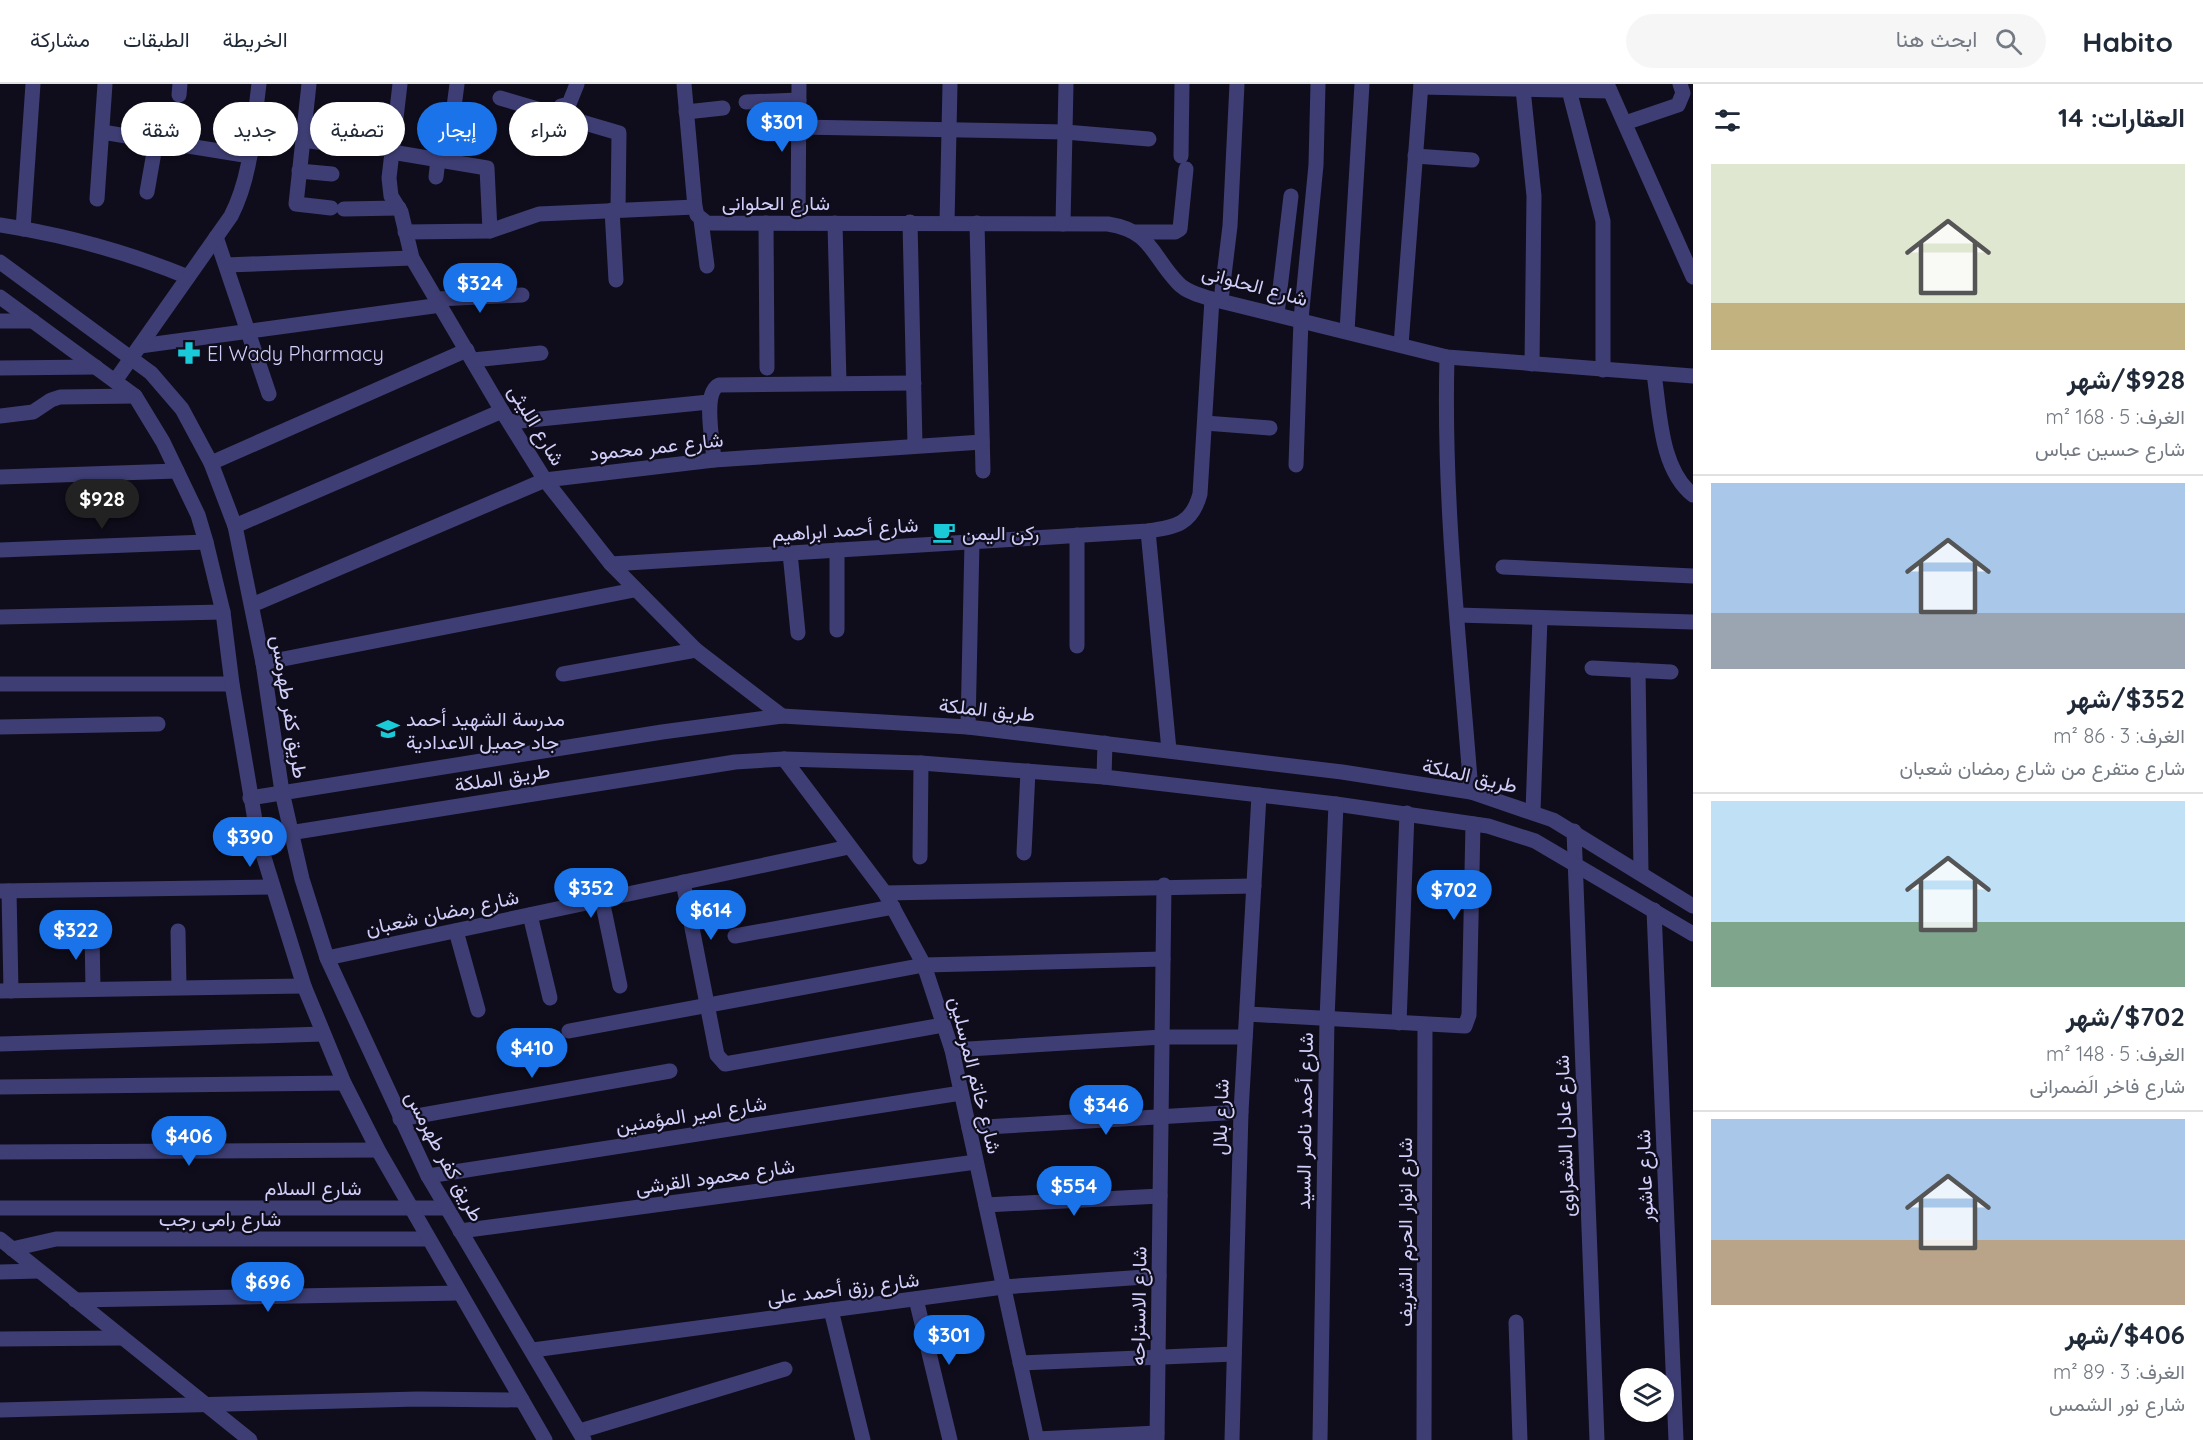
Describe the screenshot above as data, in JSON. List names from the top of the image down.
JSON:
{
  "streets": {
    "street": [
      "شارع الحلوانى",
      "شارع الليثى",
      "شارع عمر محمود",
      "شارع أحمد ابراهيم",
      "طريق كفر طهرمس",
      "طريق الملكة",
      "شارع رمضان شعبان",
      "شارع خاتم المرسلين",
      "شارع امير المؤمنين",
      "شارع بلال",
      "شارع أحمد ناصر السيد",
      "شارع عادل الشعراوى",
      "شارع محمود القرشى",
      "شارع عاشور",
      "شارع السلام",
      "شارع رامى رجب",
      "شارع انوار الحرم الشريف",
      "شارع رزق أحمد على",
      "شارع الاستراحه"
    ]
  },
  "crossings": [
    ["شارع الحلوانى", "شارع الليثى"],
    ["شارع الليثى", "شارع عمر محمود"],
    ["شارع الليثى", "شارع أحمد ابراهيم"],
    ["شارع الليثى", "طريق الملكة"],
    ["شارع عمر محمود", "طريق كفر طهرمس"],
    ["طريق كفر طهرمس", "طريق الملكة"],
    ["طريق كفر طهرمس", "شارع رمضان شعبان"],
    ["طريق كفر طهرمس", "شارع امير المؤمنين"],
    ["طريق كفر طهرمس", "شارع محمود القرشى"],
    ["طريق كفر طهرمس", "شارع السلام"],
    ["طريق كفر طهرمس", "شارع رزق أحمد على"],
    ["طريق الملكة", "شارع خاتم المرسلين"],
    ["طريق الملكة", "شارع بلال"],
    ["طريق الملكة", "شارع أحمد ناصر السيد"],
    ["طريق الملكة", "شارع عادل الشعراوى"],
    ["طريق الملكة", "شارع عاشور"],
    ["شارع رمضان شعبان", "شارع خاتم المرسلين"],
    ["شارع خاتم المرسلين", "شارع امير المؤمنين"],
    ["شارع خاتم المرسلين", "شارع محمود القرشى"],
    ["شارع خاتم المرسلين", "شارع رزق أحمد على"],
    ["شارع رزق أحمد على", "شارع الاستراحه"]
  ],
  "places": {
    "pharmacy": ["El Wady Pharmacy"],
    "cafe": ["ركن اليمن"],
    "school or university": ["مدرسة الشهيد أحمد جاد جميل الاعدادية"]
  },
  "page": {
    "header": "Habito",
    "search": "ابحث هنا",
    "nav": ["الخريطة", "الطبقات", "مشاركة"],
    "heading": "العقارات: 14",
    "price": [
      "$301",
      "$324",
      "$928",
      "$390",
      "$352",
      "$702",
      "$614",
      "$322",
      "$410",
      "$346",
      "$406",
      "$554",
      "$696",
      "$301"
    ],
    "chip": [
      "شراء",
      "إيجار",
      "تصفية",
      "جديد",
      "شقة"
    ],
    "list": [
      {
        "name": "$928/شهر",
        "note": "الغرف: 5 · 168 m² · شارع حسين عباس"
      },
      {
        "name": "$352/شهر",
        "note": "الغرف: 3 · 86 m² · شارع متفرع من شارع رمضان شعبان"
      },
      {
        "name": "$702/شهر",
        "note": "الغرف: 5 · 148 m² · شارع فاخر الَضمرانى"
      },
      {
        "name": "$406/شهر",
        "note": "الغرف: 3 · 89 m² · شارع نور الشمس"
      }
    ]
  }
}
